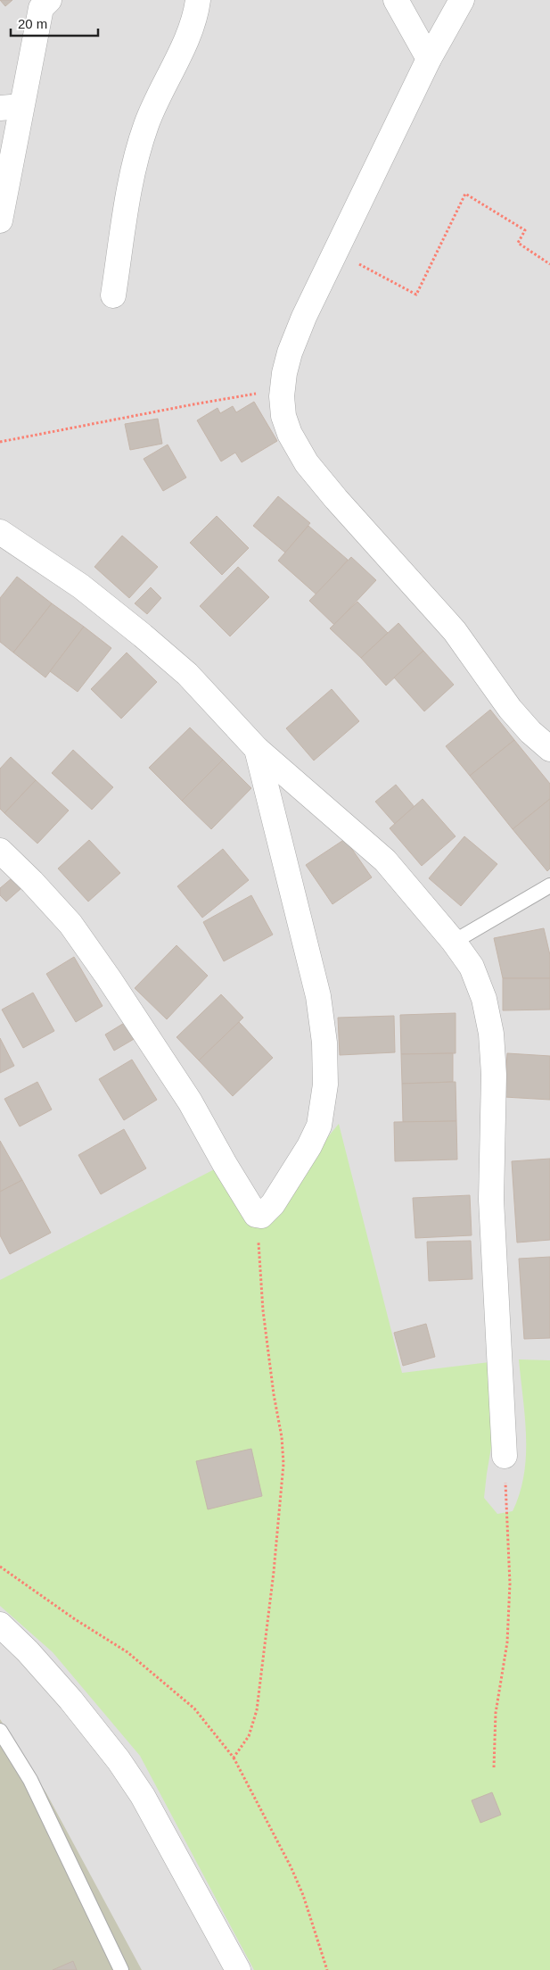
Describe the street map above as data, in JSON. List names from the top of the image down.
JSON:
{
  "scale_bar": "20 m"
}
